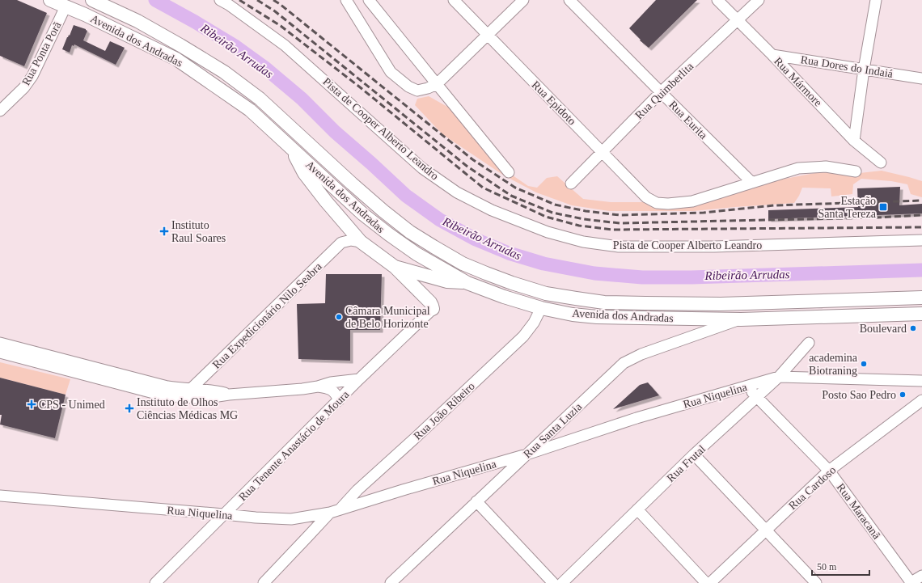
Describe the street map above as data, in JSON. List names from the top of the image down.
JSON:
{
  "streets": {
    "main road": ["Avenida dos Andradas"],
    "street": [
      "Rua Ponta Porã",
      "Rua Dores do Indaiá",
      "Rua Mármore",
      "Rua Quimberlita",
      "Rua Epidoto",
      "Rua Eurita",
      "Pista de Cooper Alberto Leandro",
      "Rua Expedicionário Nilo Seabra",
      "Rua Niquelina",
      "Rua João Ribeiro",
      "Rua Santa Luzia",
      "Rua Tenente Anastácio de Moura",
      "Rua Frutal",
      "Rua Cardoso",
      "Rua Maracanã"
    ]
  },
  "crossings": [
    ["Avenida dos Andradas", "Rua Ponta Porã"],
    ["Avenida dos Andradas", "Rua João Ribeiro"],
    ["Avenida dos Andradas", "Rua Santa Luzia"],
    ["Rua Dores do Indaiá", "Rua Mármore"],
    ["Rua Mármore", "Rua Quimberlita"],
    ["Rua Quimberlita", "Rua Epidoto"],
    ["Rua Quimberlita", "Rua Eurita"],
    ["Rua Epidoto", "Rua Eurita"],
    ["Rua Niquelina", "Rua João Ribeiro"],
    ["Rua Niquelina", "Rua Santa Luzia"],
    ["Rua Niquelina", "Rua Tenente Anastácio de Moura"],
    ["Rua Niquelina", "Rua Frutal"],
    ["Rua Niquelina", "Rua Maracanã"],
    ["Rua Frutal", "Rua Maracanã"],
    ["Rua Cardoso", "Rua Maracanã"]
  ],
  "water": ["Ribeirão Arrudas"],
  "places": {
    "transit": ["Estação Santa Tereza"],
    "health": ["Instituto Raul Soares", "CPS - Unimed", "Instituto de Olhos Ciências Médicas MG"],
    "other": [
      "Câmara Municipal de Belo Horizonte",
      "Boulevard",
      "academina Biotraning",
      "Posto Sao Pedro"
    ]
  },
  "scale_bar": "50 m"
}
